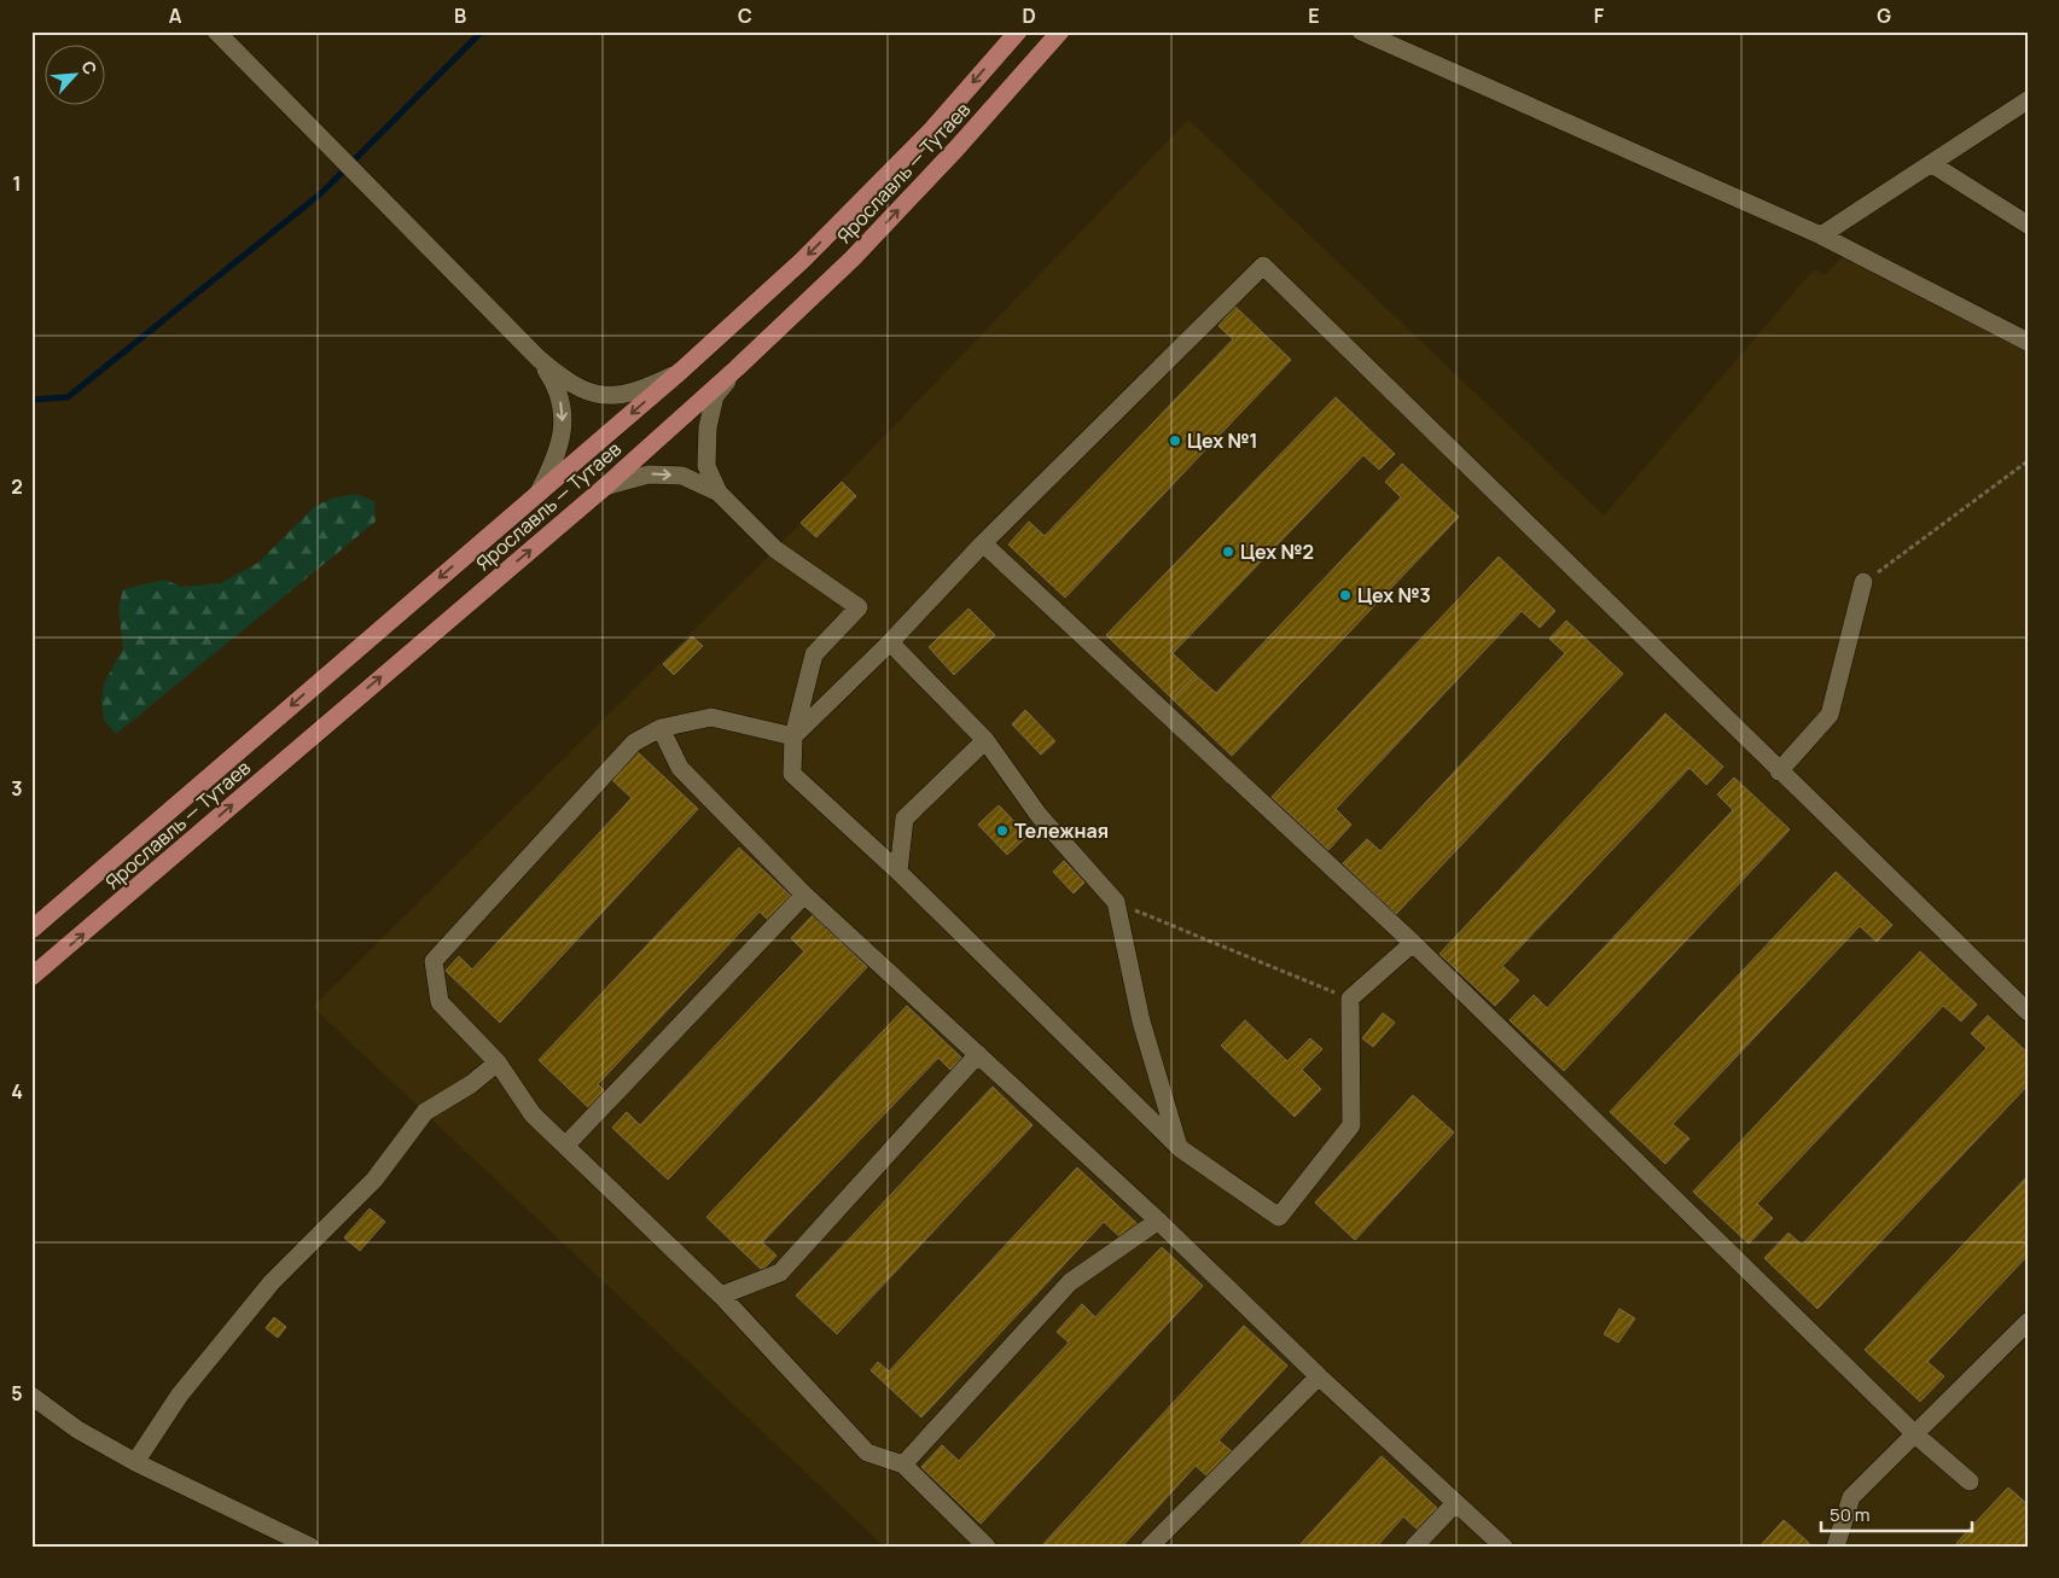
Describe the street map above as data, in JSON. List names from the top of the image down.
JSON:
{
  "streets": {
    "main road": ["Ярославль — Тутаев"]
  },
  "places": [
    "Цех №1",
    "Цех №2",
    "Цех №3",
    "Тележная"
  ],
  "scale_bar": "50 m",
  "north": "top right",
  "grid": {
    "columns": [
      "A",
      "B",
      "C",
      "D",
      "E",
      "F",
      "G"
    ],
    "rows": [
      "1",
      "2",
      "3",
      "4",
      "5"
    ]
  }
}
